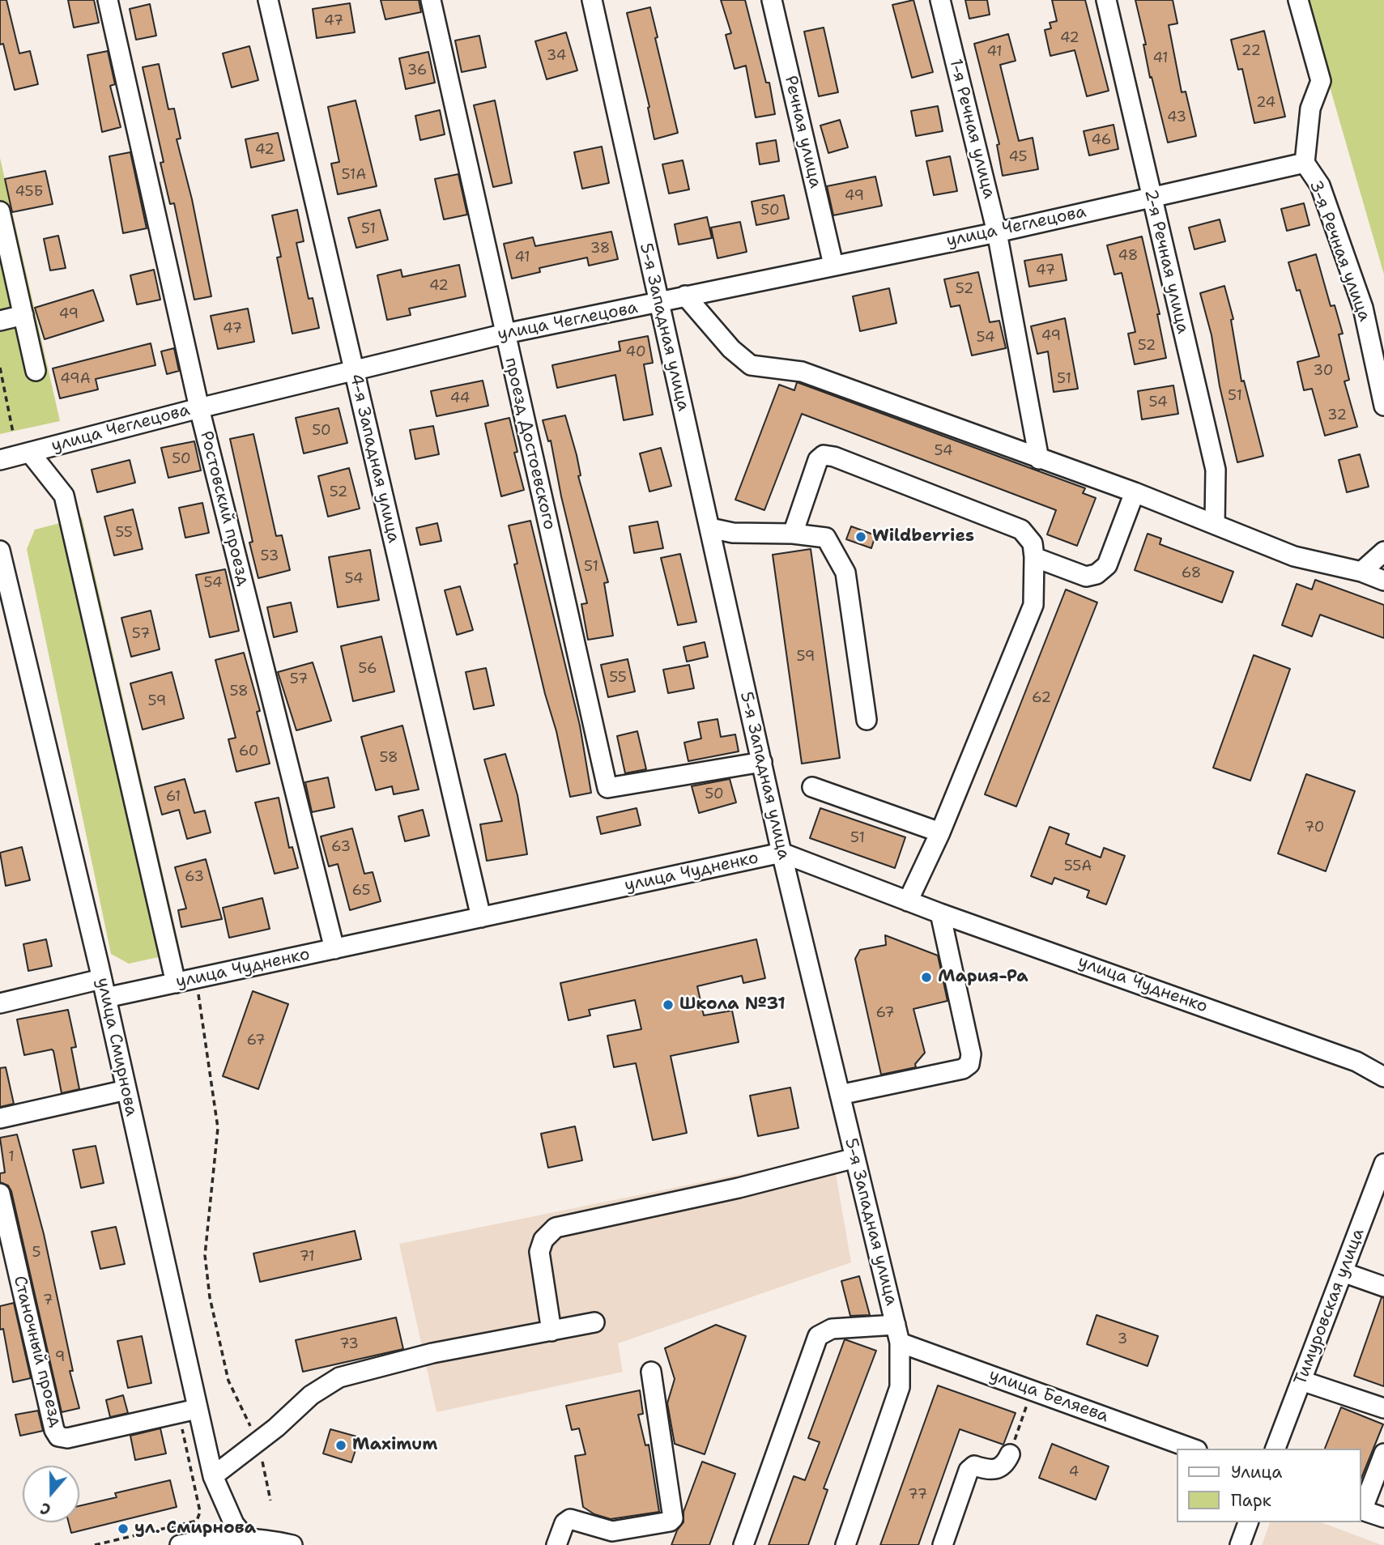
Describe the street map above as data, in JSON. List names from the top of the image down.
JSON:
{
  "streets": {
    "street": [
      "1-я Речная улица",
      "Речная улица",
      "улица Чеглецова",
      "3-я Речная улица",
      "2-я Речная улица",
      "5-я Западная улица",
      "проезд Достоевского",
      "4-я Западная улица",
      "Ростовский проезд",
      "улица Чудненко",
      "улица Смирнова",
      "Тимуровская улица",
      "Станочный проезд",
      "улица Беляева"
    ]
  },
  "crossings": [
    ["1-я Речная улица", "улица Чеглецова"],
    ["Речная улица", "улица Чеглецова"],
    ["улица Чеглецова", "3-я Речная улица"],
    ["улица Чеглецова", "2-я Речная улица"],
    ["улица Чеглецова", "5-я Западная улица"],
    ["улица Чеглецова", "проезд Достоевского"],
    ["улица Чеглецова", "4-я Западная улица"],
    ["улица Чеглецова", "Ростовский проезд"],
    ["5-я Западная улица", "проезд Достоевского"],
    ["5-я Западная улица", "улица Чудненко"],
    ["5-я Западная улица", "улица Беляева"],
    ["4-я Западная улица", "улица Чудненко"],
    ["Ростовский проезд", "улица Чудненко"],
    ["улица Чудненко", "улица Смирнова"],
    ["улица Смирнова", "Станочный проезд"]
  ],
  "places": [
    "Wildberries",
    "Мария-Ра",
    "Школа №31",
    "Maximum",
    "ул. Смирнова"
  ],
  "house_numbers": [
    "47",
    "42",
    "22",
    "41",
    "34",
    "41",
    "36",
    "24",
    "43",
    "46",
    "42",
    "45",
    "51А",
    "45Б",
    "49",
    "50",
    "51",
    "38",
    "48",
    "41",
    "47",
    "42",
    "52",
    "49",
    "47",
    "49",
    "54",
    "52",
    "40",
    "30",
    "49А",
    "51",
    "51",
    "44",
    "54",
    "32",
    "50",
    "54",
    "50",
    "52",
    "55",
    "53",
    "51",
    "68",
    "54",
    "54",
    "57",
    "59",
    "56",
    "55",
    "57",
    "58",
    "62",
    "59",
    "60",
    "58",
    "50",
    "61",
    "70",
    "51",
    "63",
    "55А",
    "63",
    "65",
    "67",
    "67",
    "1",
    "5",
    "71",
    "7",
    "3",
    "73",
    "9",
    "4",
    "77"
  ],
  "legend": ["Улица", "Парк"],
  "north": "bottom"
}
